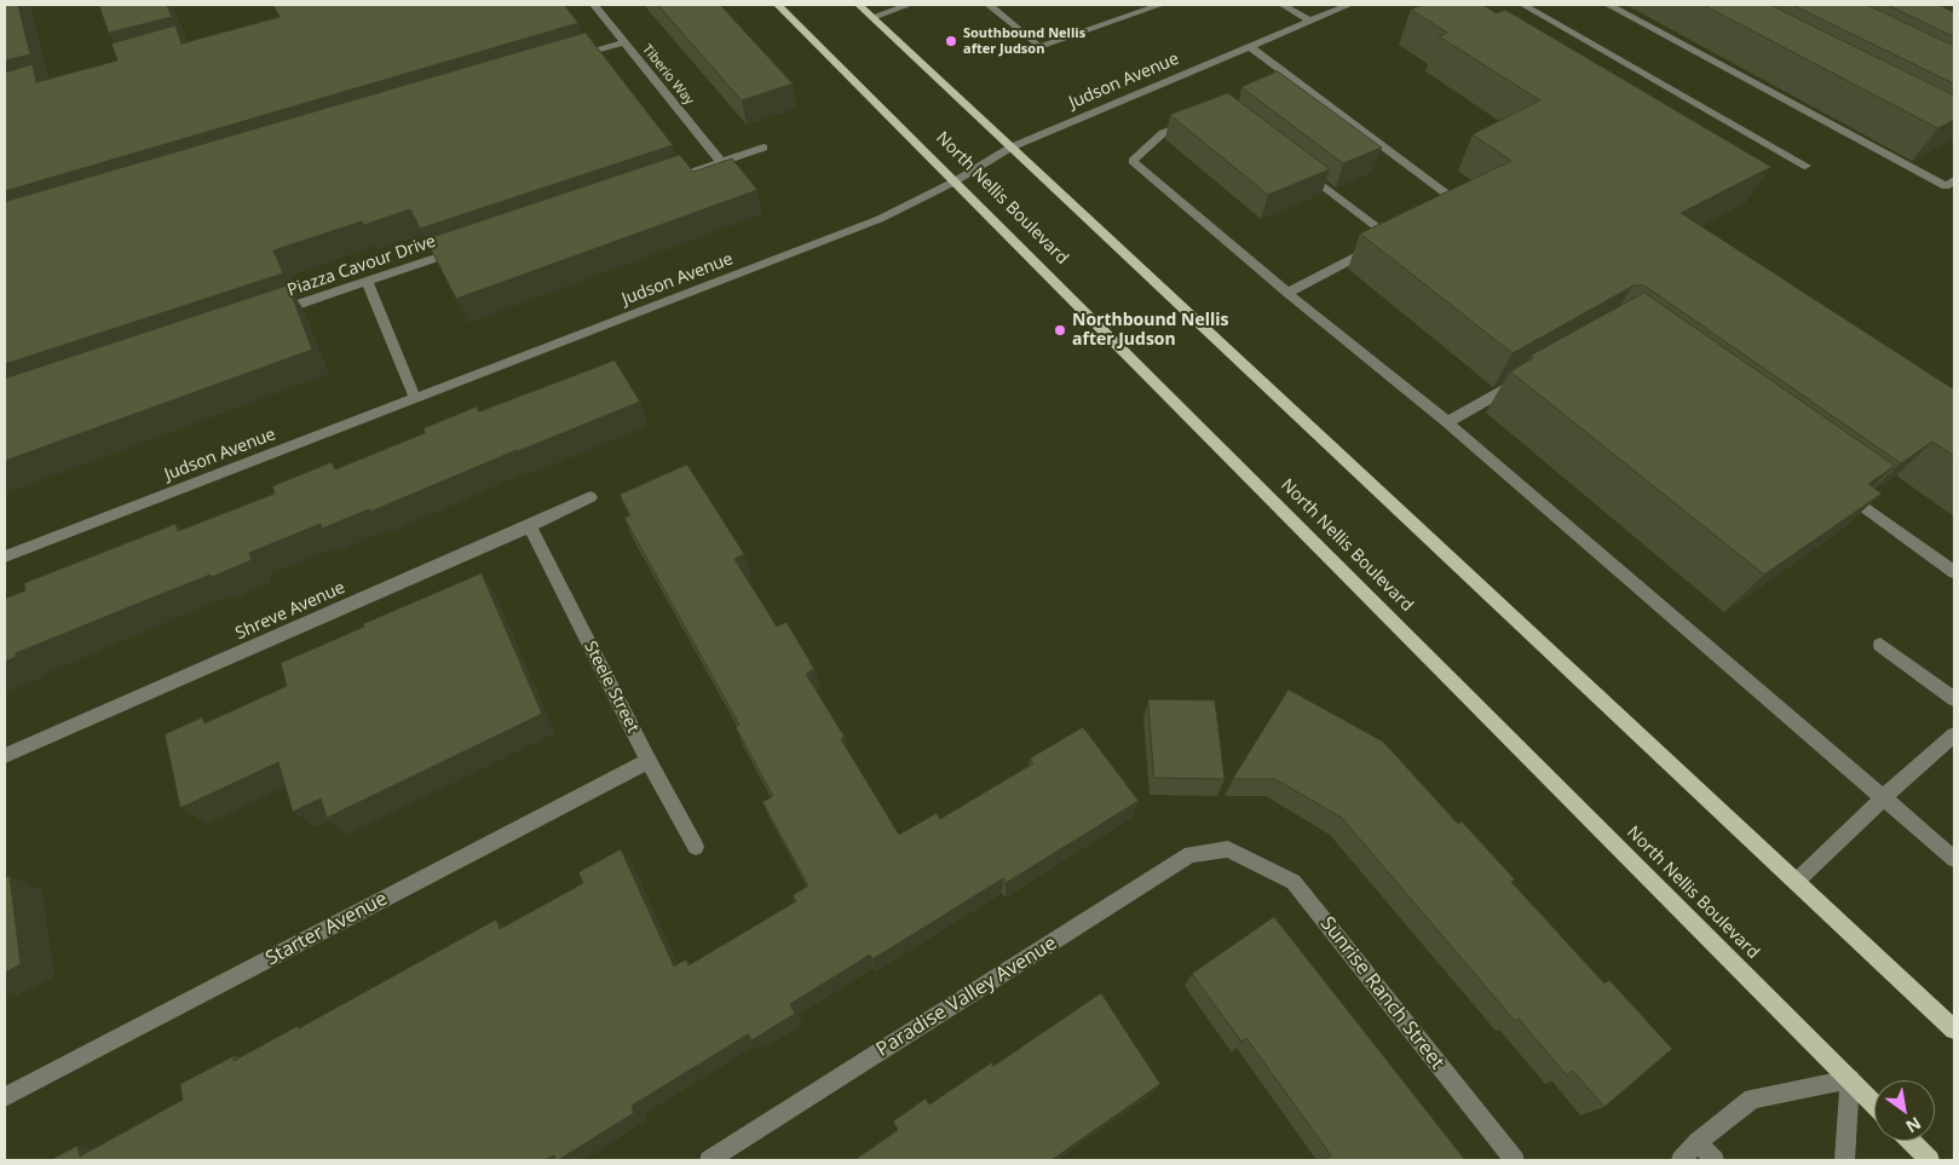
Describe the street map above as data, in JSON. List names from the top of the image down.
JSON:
{
  "streets": {
    "main road": ["North Nellis Boulevard"],
    "street": [
      "Tiberio Way",
      "Judson Avenue",
      "Piazza Cavour Drive",
      "Shreve Avenue",
      "Steele Street",
      "Starter Avenue",
      "Sunrise Ranch Street",
      "Paradise Valley Avenue"
    ]
  },
  "crossings": [
    ["Judson Avenue", "North Nellis Boulevard"],
    ["Shreve Avenue", "Steele Street"],
    ["Steele Street", "Starter Avenue"],
    ["Sunrise Ranch Street", "Paradise Valley Avenue"]
  ],
  "places": ["Southbound Nellis after Judson", "Northbound Nellis after Judson"],
  "north": "bottom right"
}
